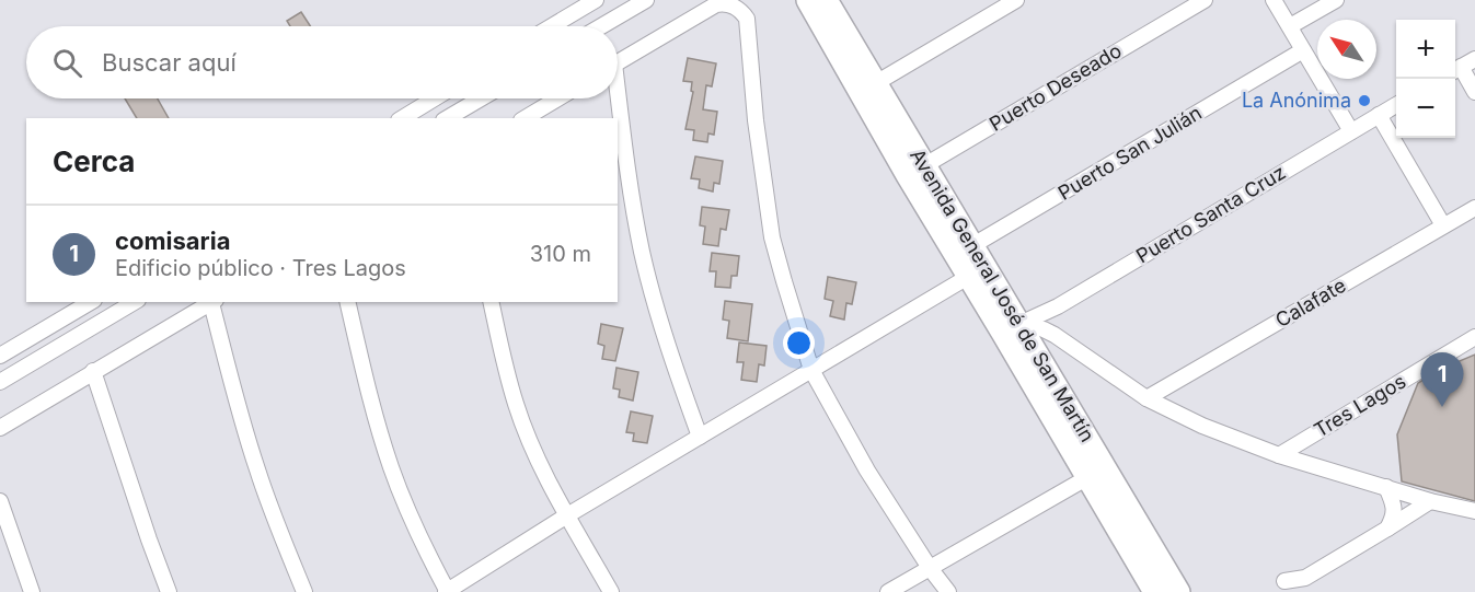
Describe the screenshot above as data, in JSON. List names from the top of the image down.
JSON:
{
  "streets": {
    "highway": ["Avenida General José de San Martín"],
    "street": [
      "Puerto Deseado",
      "Puerto San Julián",
      "Puerto Santa Cruz",
      "Calafate",
      "Tres Lagos"
    ]
  },
  "crossings": [
    ["Puerto Deseado", "Avenida General José de San Martín"],
    ["Puerto San Julián", "Avenida General José de San Martín"],
    ["Puerto Santa Cruz", "Avenida General José de San Martín"]
  ],
  "places": ["La Anónima"],
  "north": "top left",
  "page": {
    "map_buttons": ["+", "−"],
    "search": "Buscar aquí",
    "heading": "Cerca",
    "list": [
      {
        "mark": "1",
        "name": "comisaria",
        "note": "Edificio público · Tres Lagos",
        "value": "310 m"
      }
    ],
    "pins": "1"
  }
}
